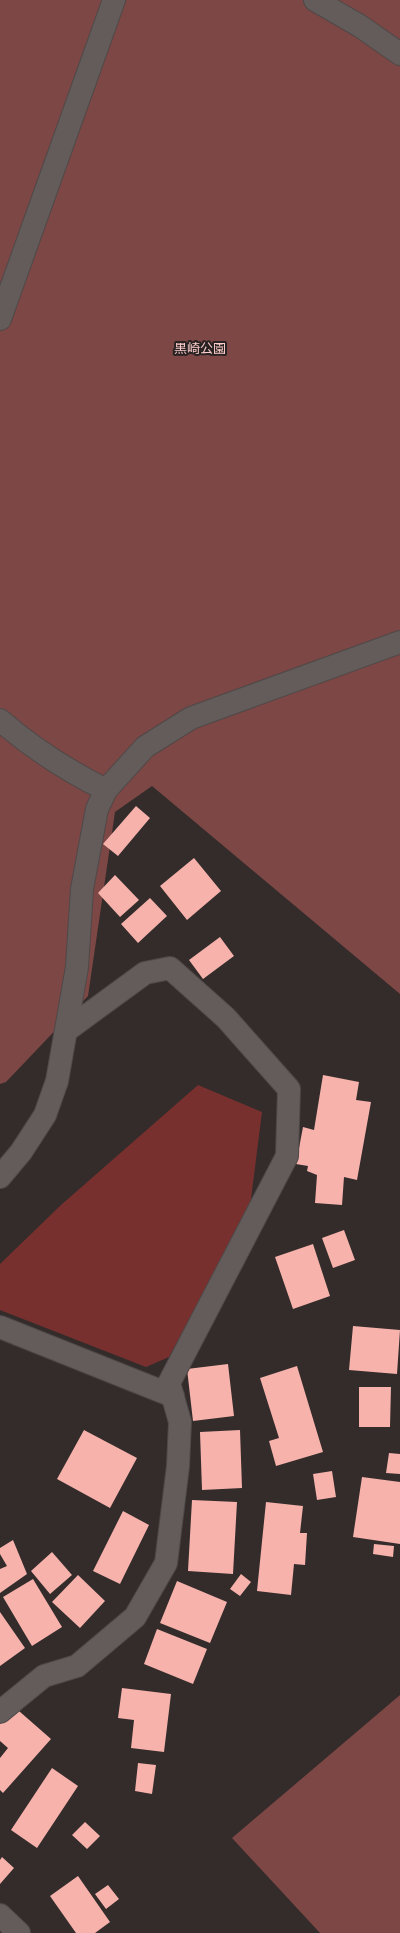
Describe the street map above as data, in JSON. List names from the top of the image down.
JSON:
{
  "parks": ["黒崎公園"]
}
